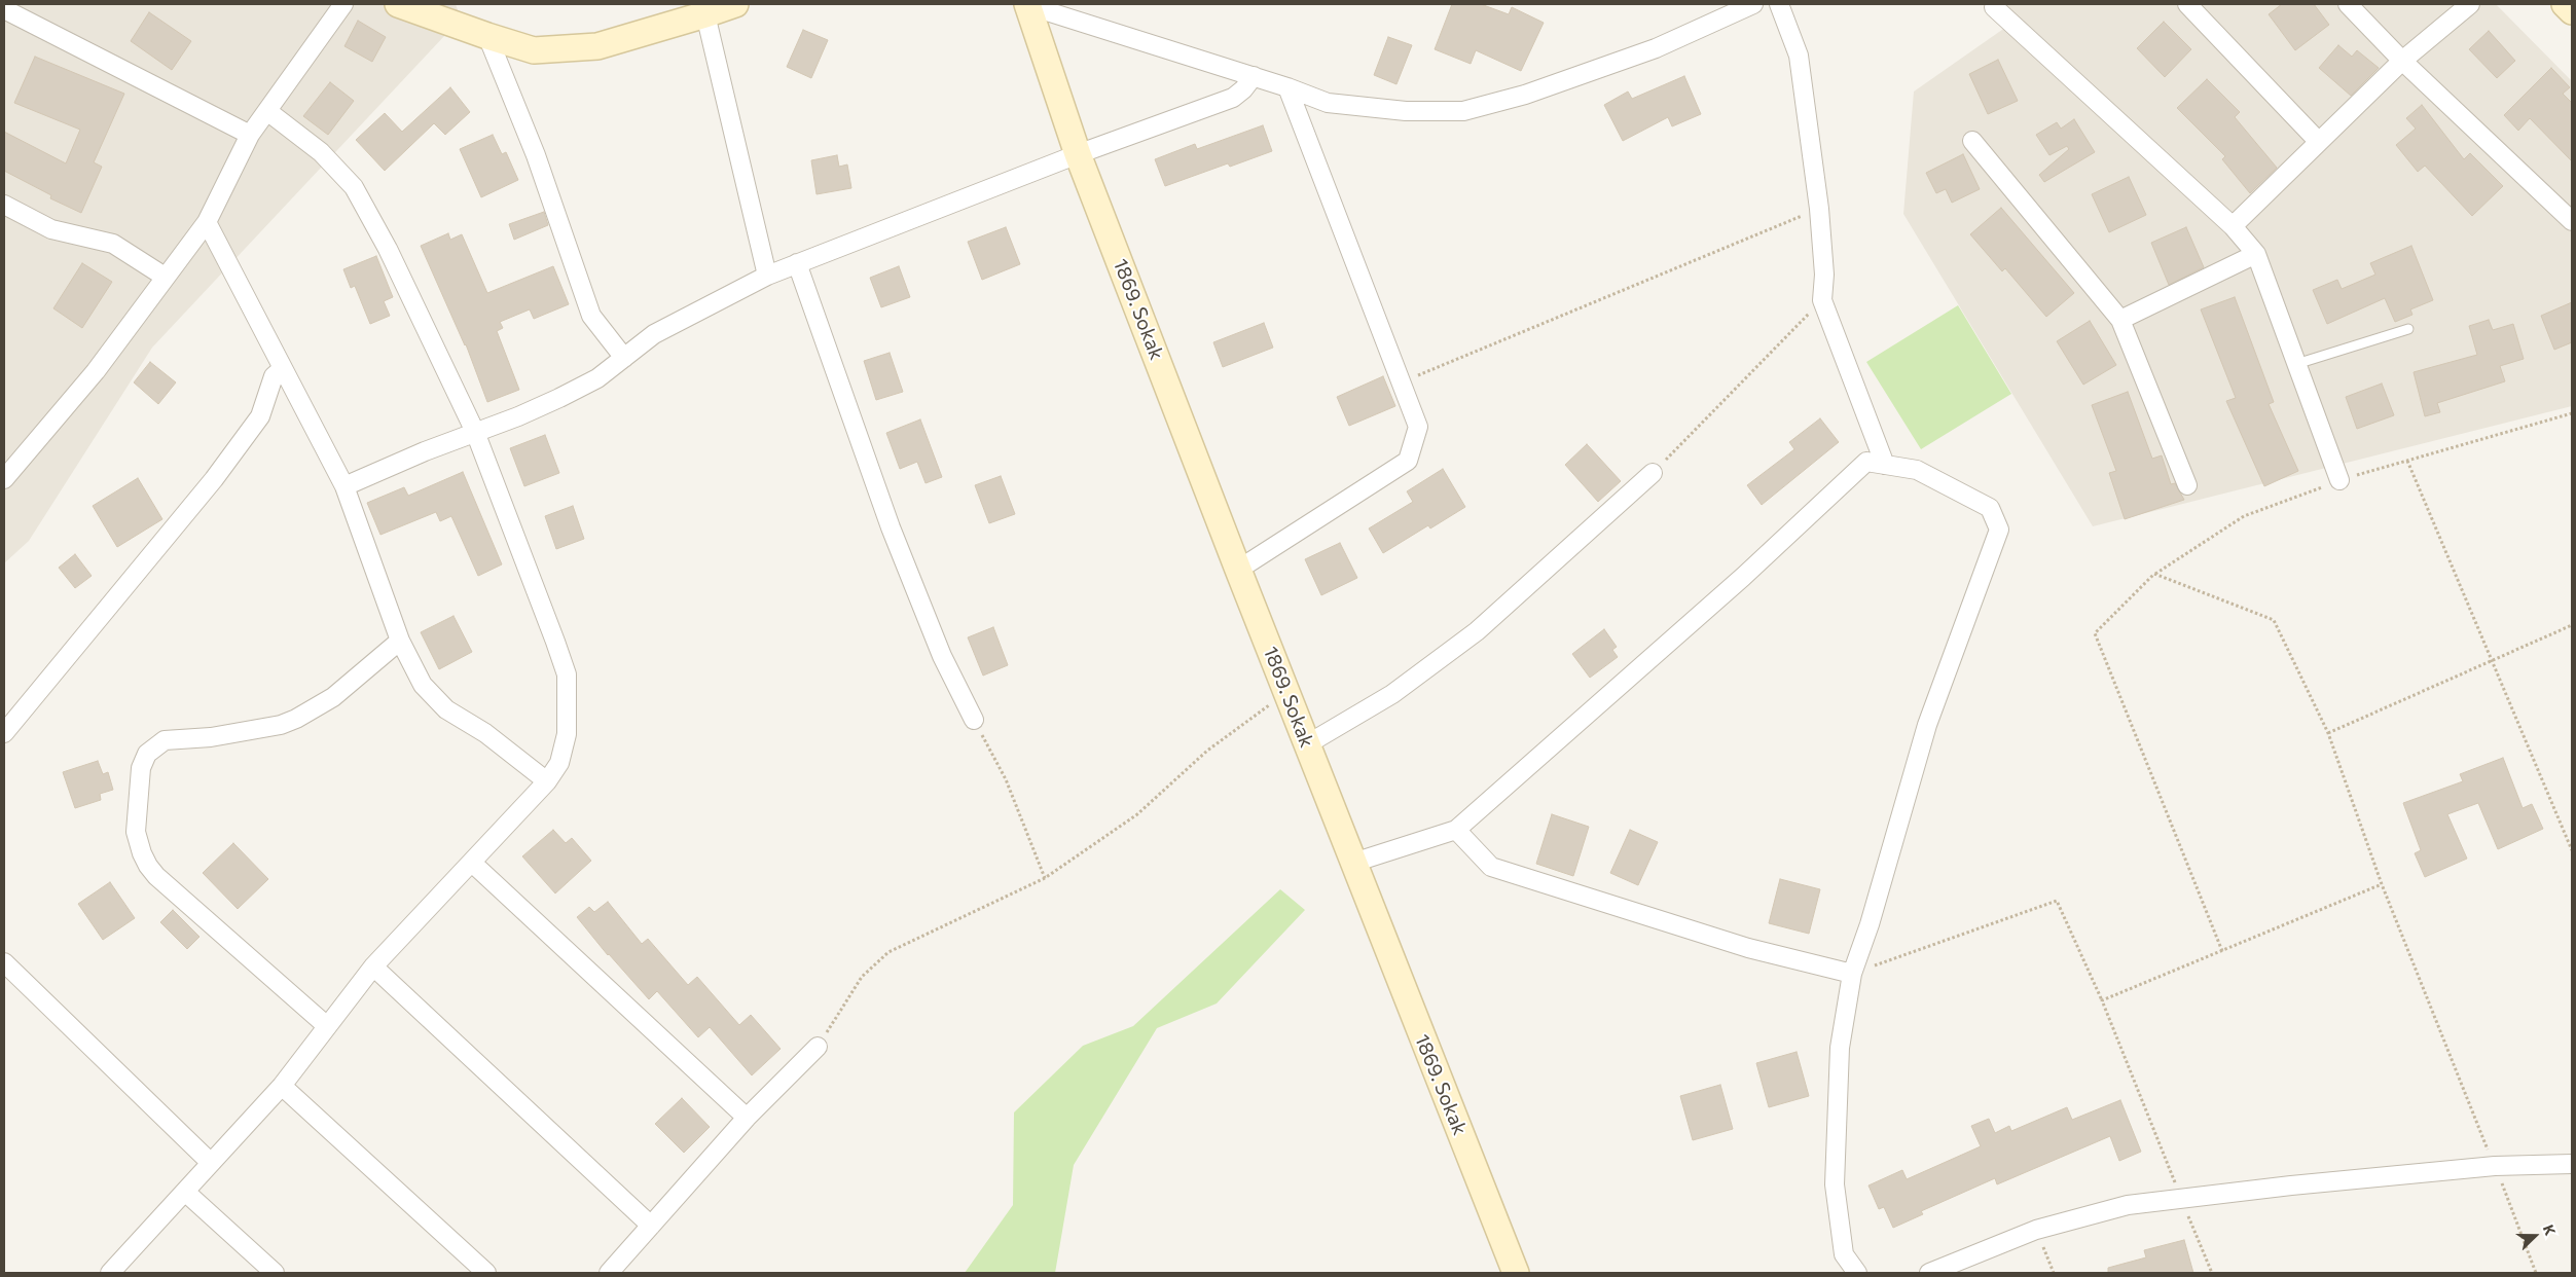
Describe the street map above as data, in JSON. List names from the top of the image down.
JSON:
{
  "streets": {
    "main road": ["1869. Sokak"]
  },
  "north": "right"
}
